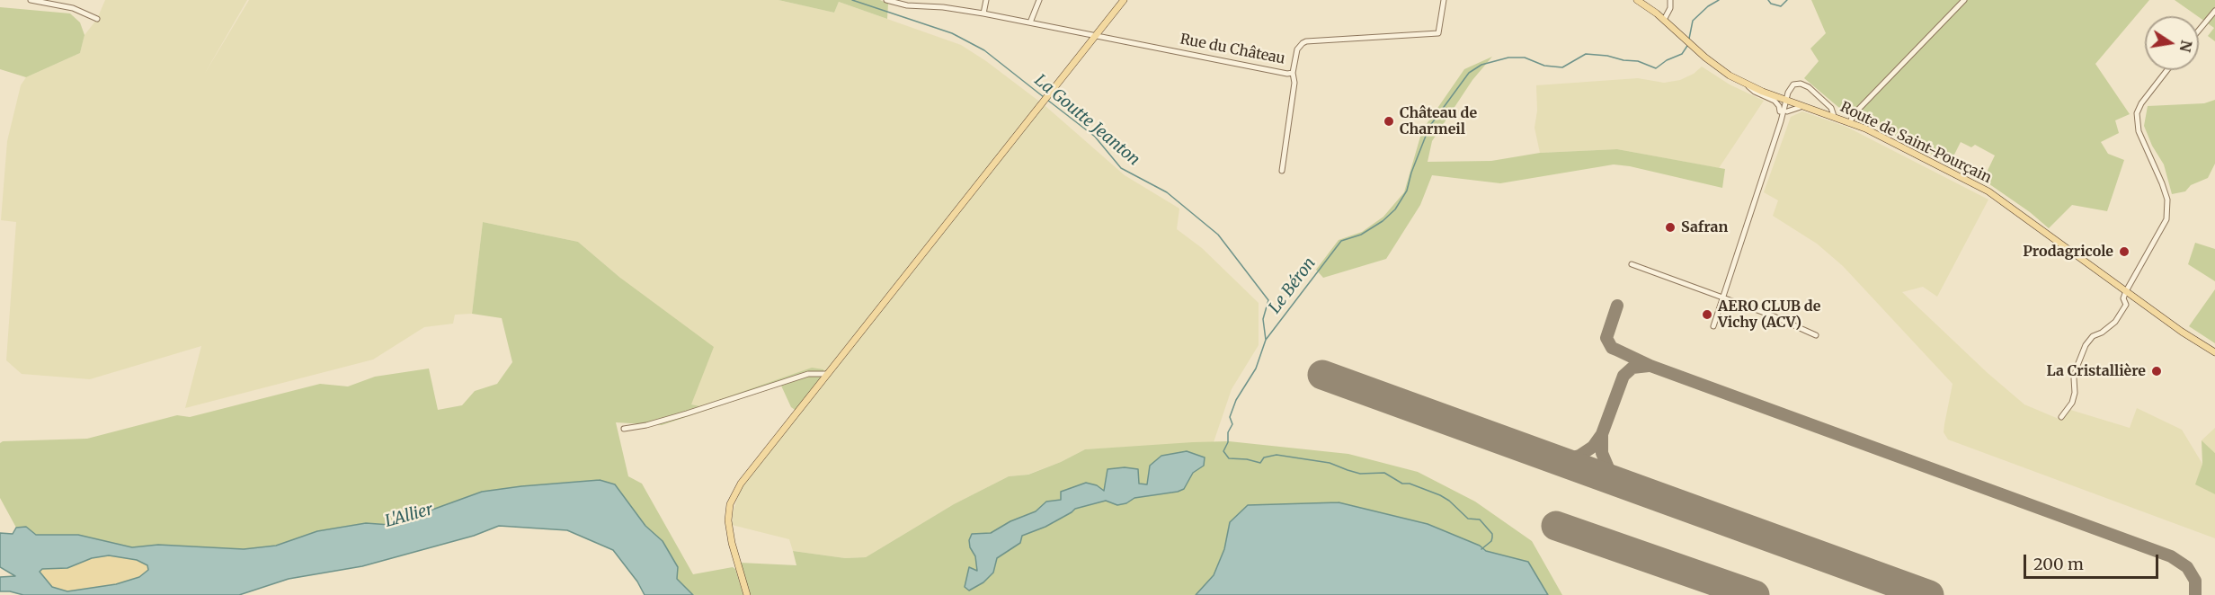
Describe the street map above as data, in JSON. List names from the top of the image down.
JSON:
{
  "streets": {
    "main road": ["Route de Saint-Pourçain"],
    "street": ["Rue du Château"]
  },
  "water": ["La Goutte Jeanton", "Le Béron", "L'Allier"],
  "places": [
    "Château de Charmeil",
    "Safran",
    "Prodagricole",
    "AERO CLUB de Vichy (ACV)",
    "La Cristallière"
  ],
  "scale_bar": "200 m",
  "north": "right"
}
